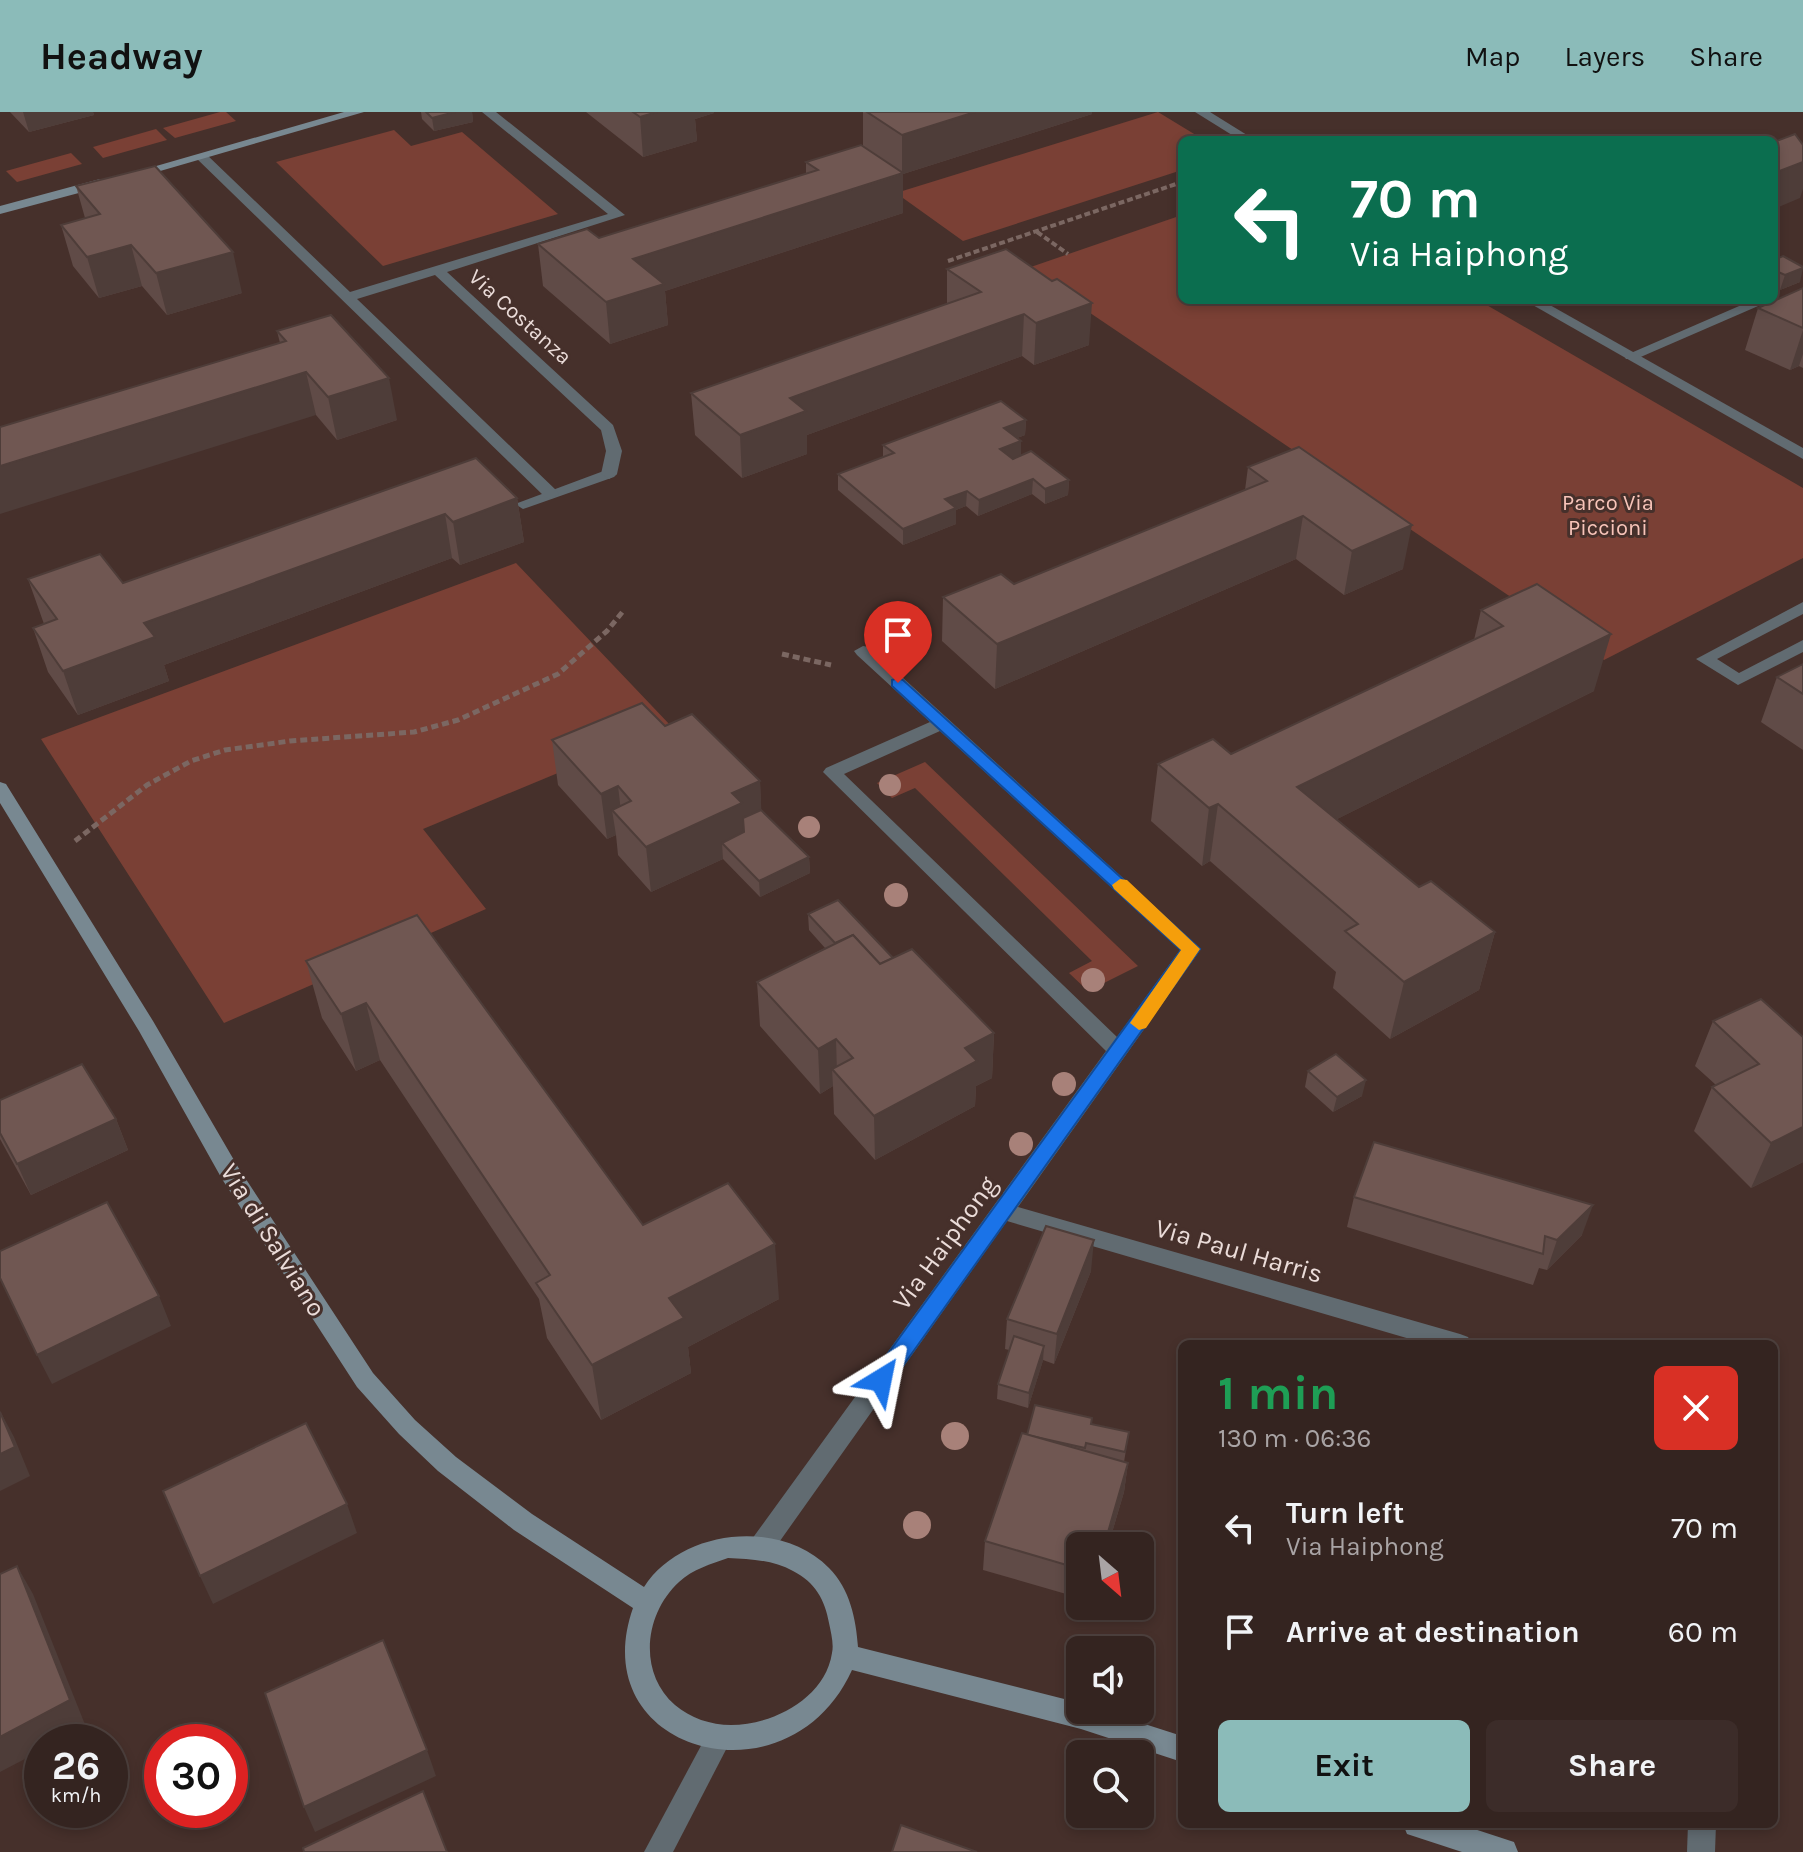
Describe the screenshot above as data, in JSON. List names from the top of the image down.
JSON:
{
  "streets": {
    "street": [
      "Via Costanza",
      "Via di Salviano",
      "Via Haiphong",
      "Via Paul Harris"
    ]
  },
  "crossings": [
    ["Via di Salviano", "Via Haiphong"],
    ["Via Haiphong", "Via Paul Harris"]
  ],
  "parks": ["Parco Via Piccioni"],
  "north": "bottom right",
  "page": {
    "header": "Headway",
    "nav": ["Map", "Layers", "Share"],
    "turn": ["70 m", "Via Haiphong"],
    "heading": ["1 min", "130 m · 06:36"],
    "list": [
      {
        "name": "Turn left",
        "note": "Via Haiphong",
        "value": "70 m"
      },
      {
        "name": "Arrive at destination",
        "value": "60 m"
      }
    ],
    "buttons": ["Exit", "Share"],
    "speed": "26 km/h",
    "limit": "30"
  }
}
